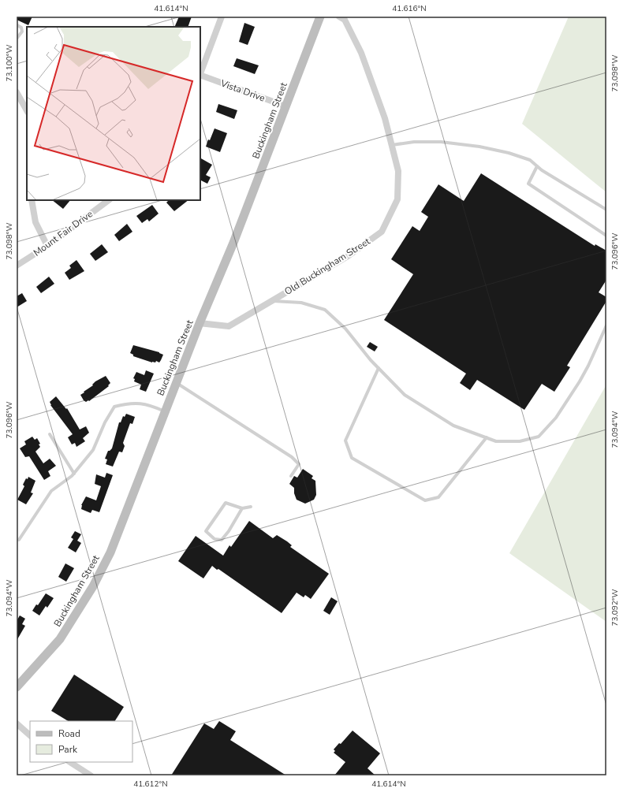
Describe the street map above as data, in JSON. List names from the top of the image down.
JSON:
{
  "streets": {
    "main road": ["Buckingham Street"],
    "street": ["Vista Drive", "Mount Fair Drive", "Old Buckingham Street"]
  },
  "crossings": [
    ["Vista Drive", "Buckingham Street"],
    ["Buckingham Street", "Old Buckingham Street"]
  ],
  "legend": ["Road", "Park"],
  "coordinates": [
    "41.614°N",
    "41.616°N",
    "73.100°W",
    "73.098°W",
    "73.096°W",
    "73.094°W",
    "73.092°W",
    "41.612°N"
  ]
}
